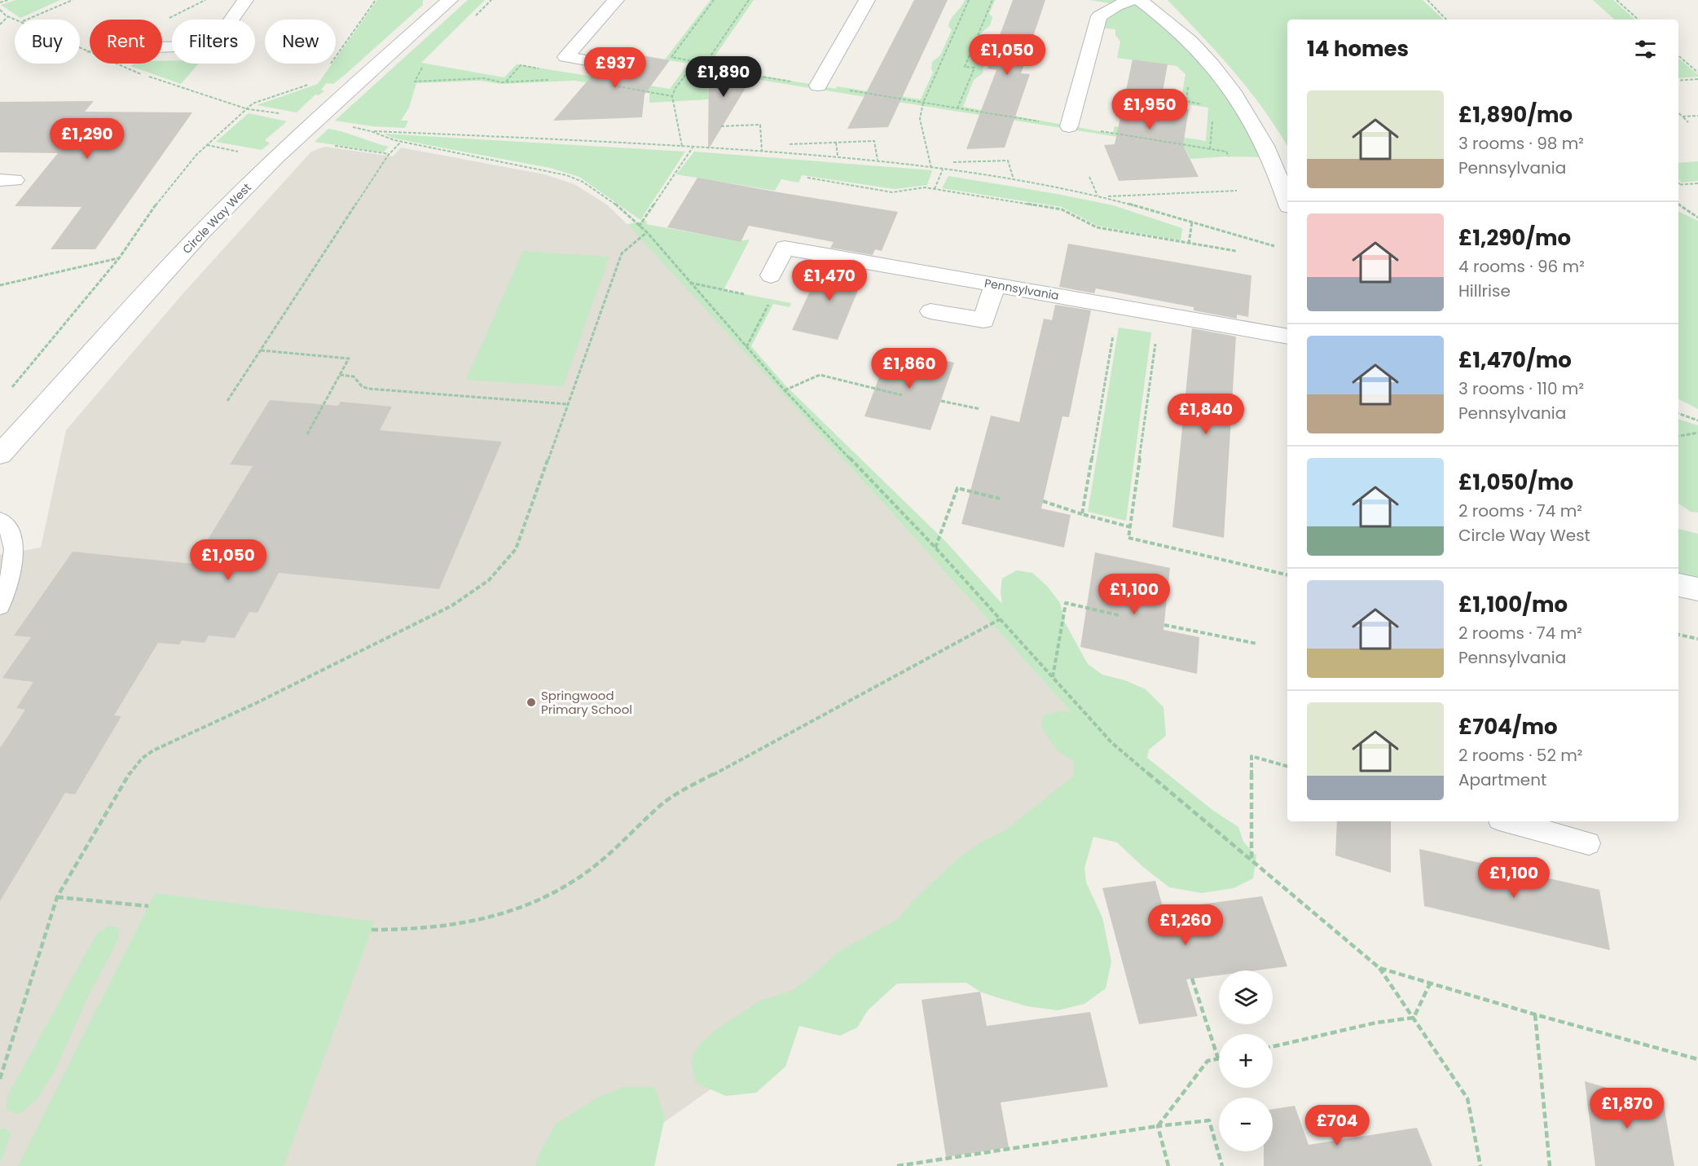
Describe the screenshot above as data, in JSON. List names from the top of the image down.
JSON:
{
  "streets": {
    "street": ["Circle Way West", "Pennsylvania"]
  },
  "places": ["Springwood Primary School"],
  "page": {
    "chip": [
      "Buy",
      "Rent",
      "Filters",
      "New"
    ],
    "heading": "14 homes",
    "price": [
      "£1,050",
      "£937",
      "£1,890",
      "£1,950",
      "£1,290",
      "£1,470",
      "£1,860",
      "£1,840",
      "£1,050",
      "£1,100",
      "£1,100",
      "£1,260",
      "£1,870",
      "£704"
    ],
    "list": [
      {
        "name": "£1,890/mo",
        "note": "3 rooms · 98 m² · Pennsylvania"
      },
      {
        "name": "£1,290/mo",
        "note": "4 rooms · 96 m² · Hillrise"
      },
      {
        "name": "£1,470/mo",
        "note": "3 rooms · 110 m² · Pennsylvania"
      },
      {
        "name": "£1,050/mo",
        "note": "2 rooms · 74 m² · Circle Way West"
      },
      {
        "name": "£1,100/mo",
        "note": "2 rooms · 74 m² · Pennsylvania"
      },
      {
        "name": "£704/mo",
        "note": "2 rooms · 52 m² · Apartment"
      }
    ],
    "map_buttons": ["+", "−"]
  }
}
